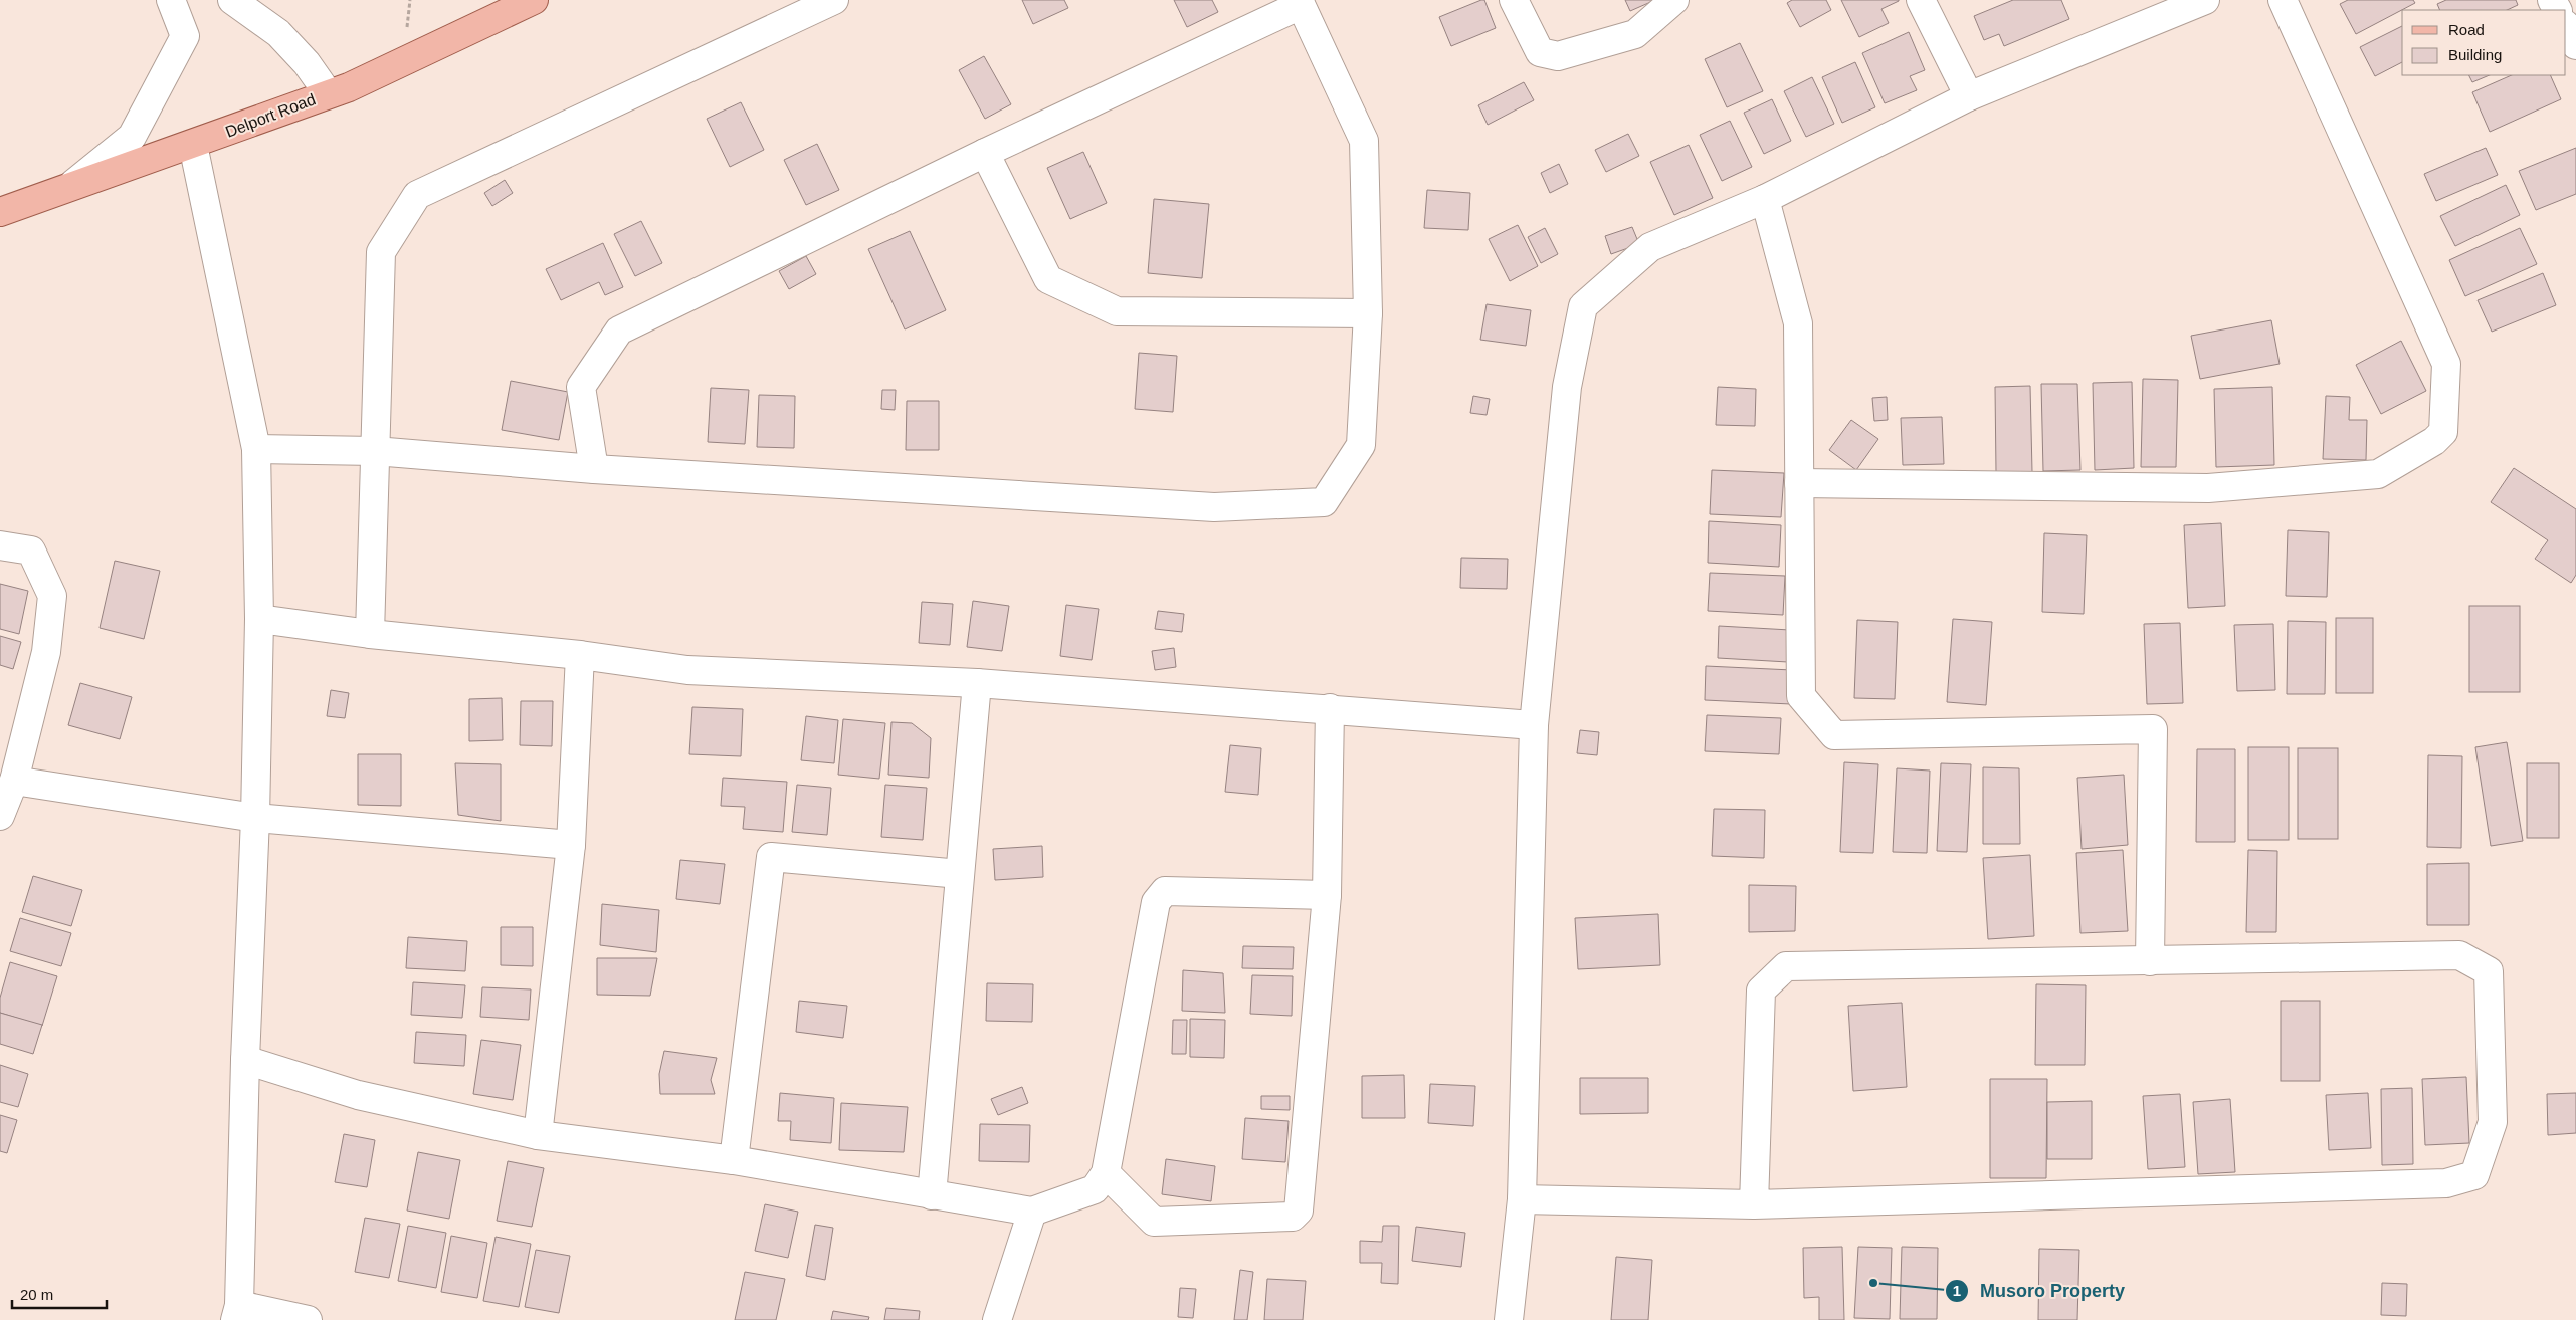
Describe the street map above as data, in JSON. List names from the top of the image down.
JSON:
{
  "streets": {
    "main road": ["Delport Road"]
  },
  "places": ["Musoro Property"],
  "legend": ["Road", "Building"],
  "scale_bar": "20 m"
}
